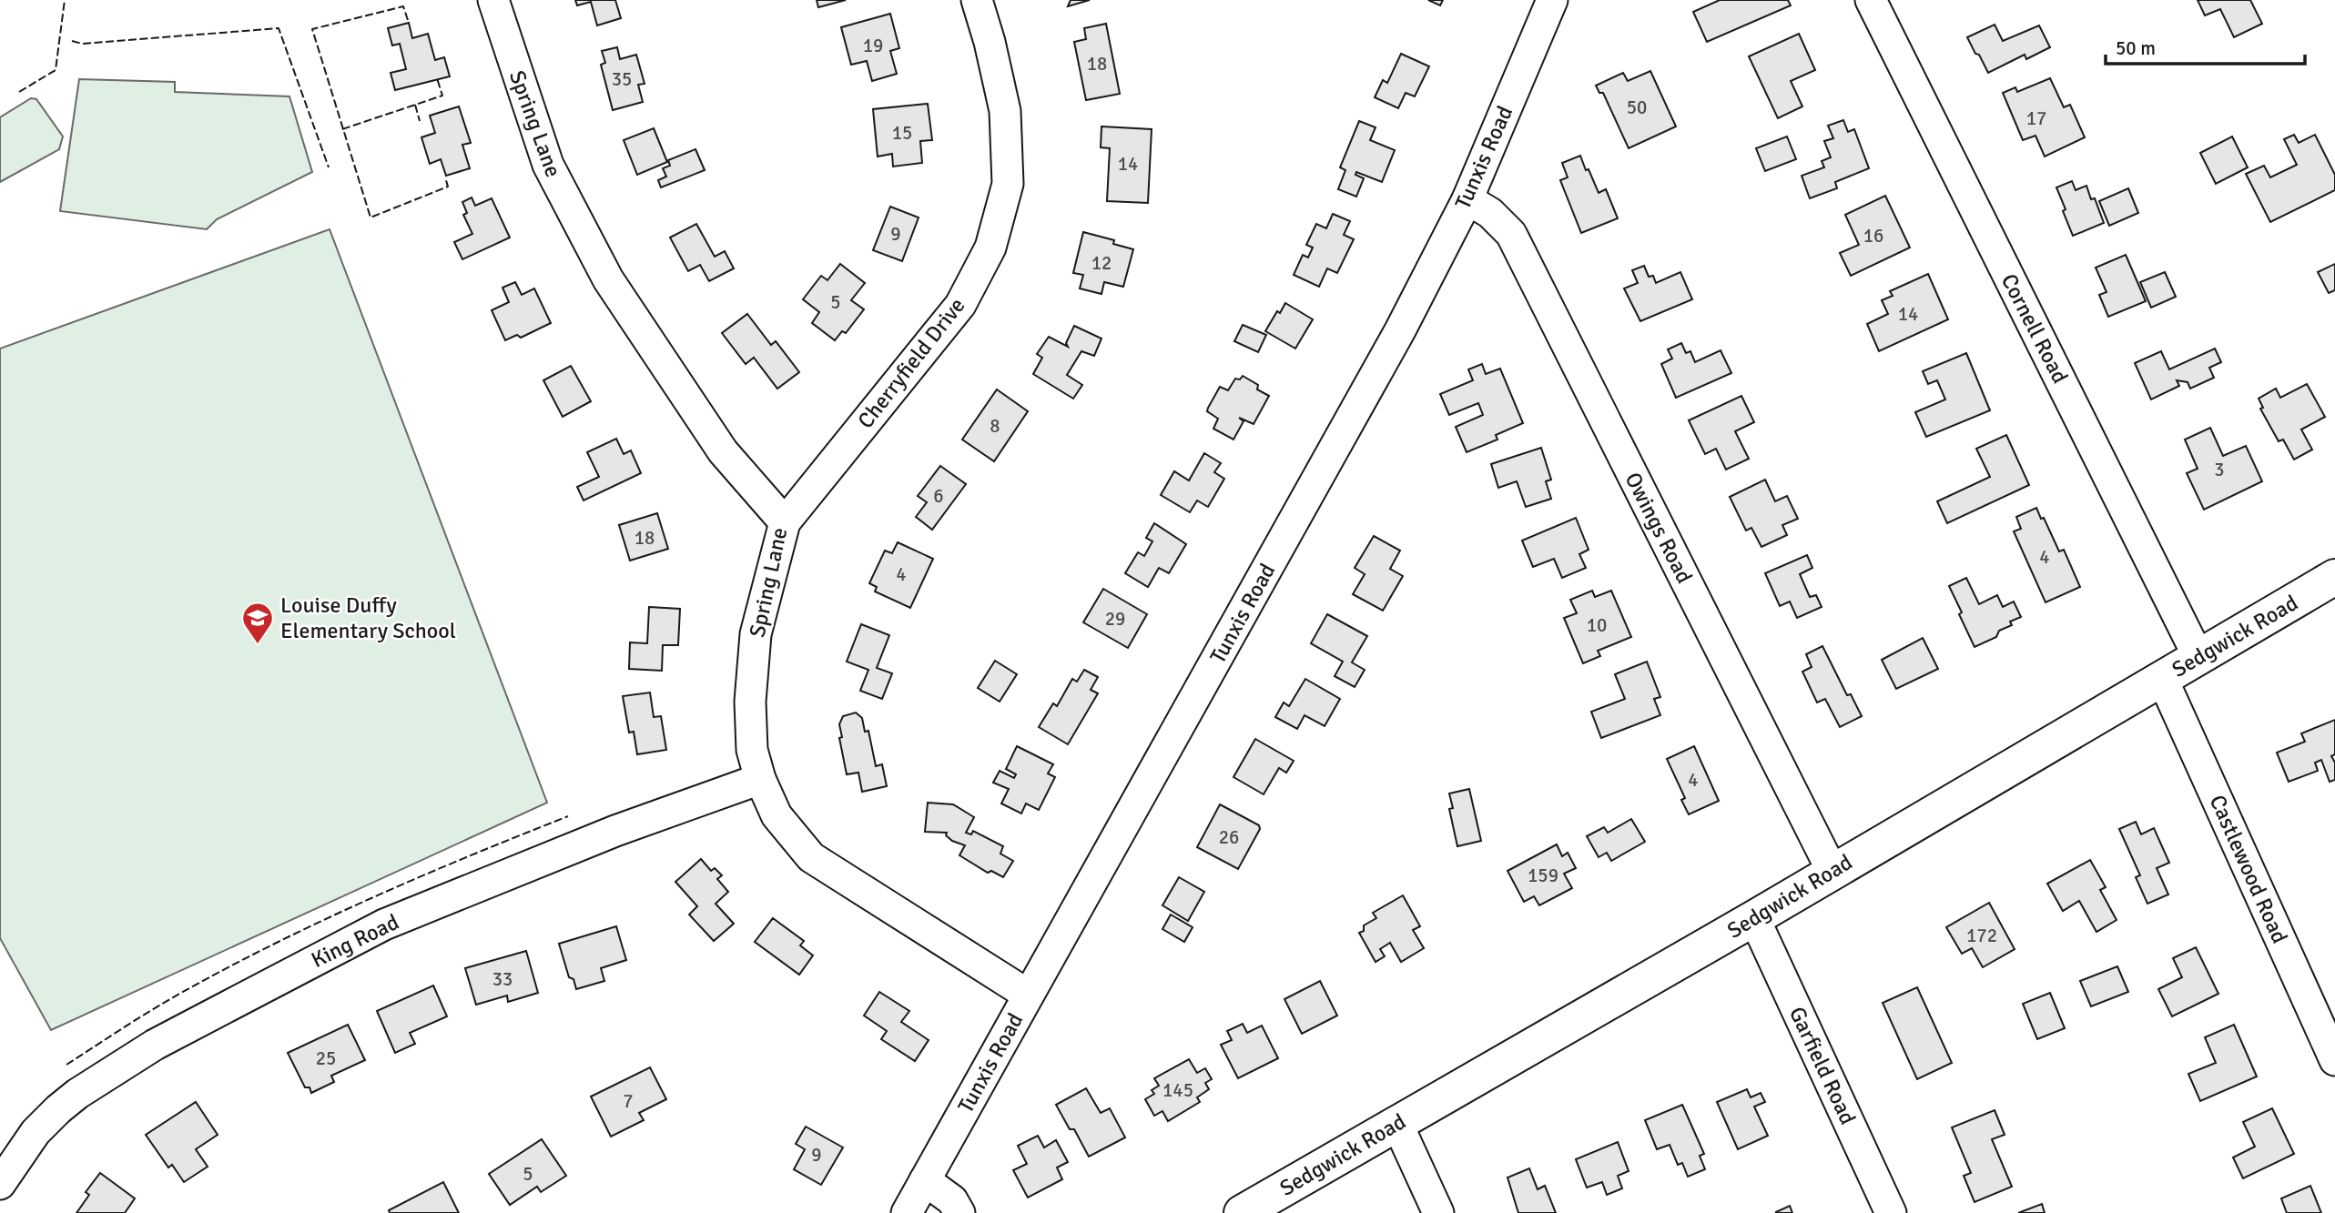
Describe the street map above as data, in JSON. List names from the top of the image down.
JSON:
{
  "streets": {
    "main road": ["Sedgwick Road"],
    "street": [
      "Spring Lane",
      "Tunxis Road",
      "Cornell Road",
      "Cherryfield Drive",
      "Owings Road",
      "Castlewood Road",
      "King Road",
      "Garfield Road"
    ]
  },
  "crossings": [
    ["Spring Lane", "Tunxis Road"],
    ["Spring Lane", "Cherryfield Drive"],
    ["Spring Lane", "King Road"],
    ["Tunxis Road", "Owings Road"],
    ["Cornell Road", "Sedgwick Road"],
    ["Owings Road", "Sedgwick Road"],
    ["Sedgwick Road", "Castlewood Road"],
    ["Sedgwick Road", "Garfield Road"]
  ],
  "places": {
    "school or university": ["Louise Duffy Elementary School"]
  },
  "house_numbers": [
    "19",
    "18",
    "35",
    "50",
    "17",
    "15",
    "14",
    "9",
    "16",
    "12",
    "5",
    "14",
    "8",
    "3",
    "6",
    "18",
    "4",
    "4",
    "29",
    "10",
    "4",
    "26",
    "159",
    "172",
    "33",
    "25",
    "145",
    "7",
    "9",
    "5"
  ],
  "scale_bar": "50 m"
}
